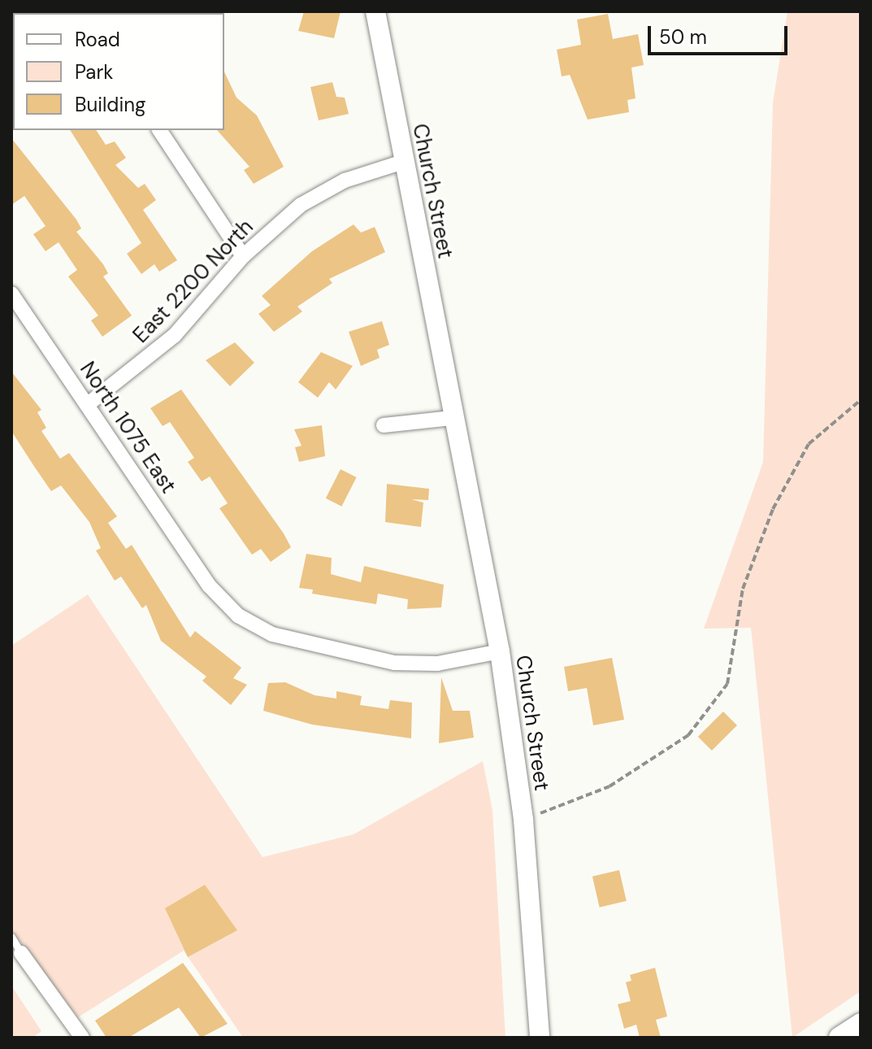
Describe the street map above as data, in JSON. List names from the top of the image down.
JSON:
{
  "streets": {
    "street": ["Church Street", "East 2200 North", "North 1075 East"]
  },
  "crossings": [
    ["Church Street", "East 2200 North"],
    ["Church Street", "North 1075 East"],
    ["East 2200 North", "North 1075 East"]
  ],
  "legend": ["Road", "Park", "Building"],
  "scale_bar": "50 m"
}
